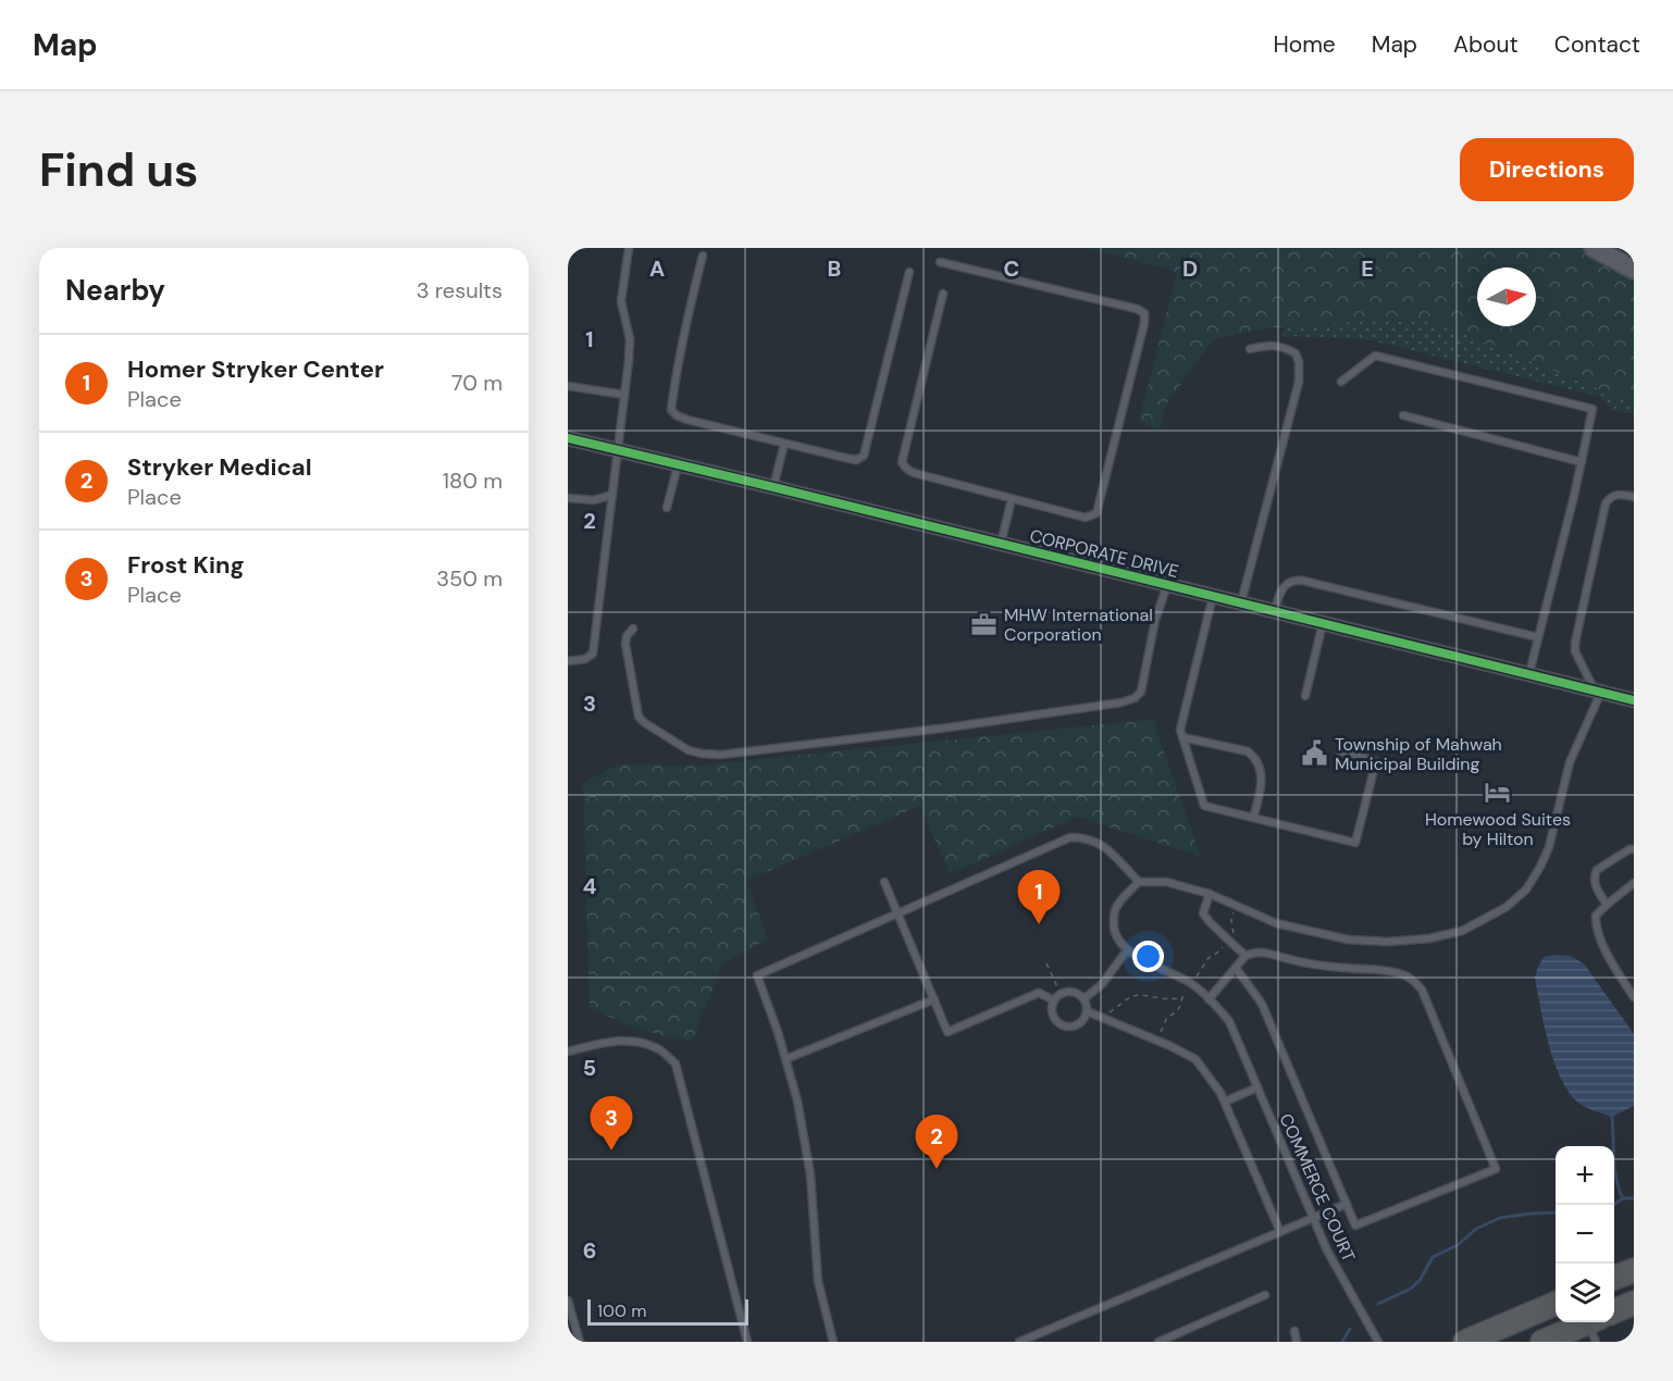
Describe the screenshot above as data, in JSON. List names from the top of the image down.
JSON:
{
  "streets": {
    "street": ["CORPORATE DRIVE"],
    "lane": ["COMMERCE COURT"]
  },
  "places": {
    "office": ["MHW International Corporation"],
    "public building": ["Township of Mahwah Municipal Building"],
    "hotel": ["Homewood Suites by Hilton"]
  },
  "scale_bar": "100 m",
  "north": "right",
  "page": {
    "header": "Map",
    "nav": [
      "Home",
      "Map",
      "About",
      "Contact"
    ],
    "buttons": "Directions",
    "title": "Find us",
    "heading": ["Nearby", "3 results"],
    "list": [
      {
        "mark": "1",
        "name": "Homer Stryker Center",
        "note": "Place",
        "value": "70 m"
      },
      {
        "mark": "2",
        "name": "Stryker Medical",
        "note": "Place",
        "value": "180 m"
      },
      {
        "mark": "3",
        "name": "Frost King",
        "note": "Place",
        "value": "350 m"
      }
    ],
    "pins": ["1", "3", "2"],
    "map_buttons": ["+", "−"],
    "scale": "100 m"
  },
  "grid": {
    "columns": [
      "A",
      "B",
      "C",
      "D",
      "E"
    ],
    "rows": [
      "1",
      "2",
      "3",
      "4",
      "5",
      "6"
    ]
  }
}
